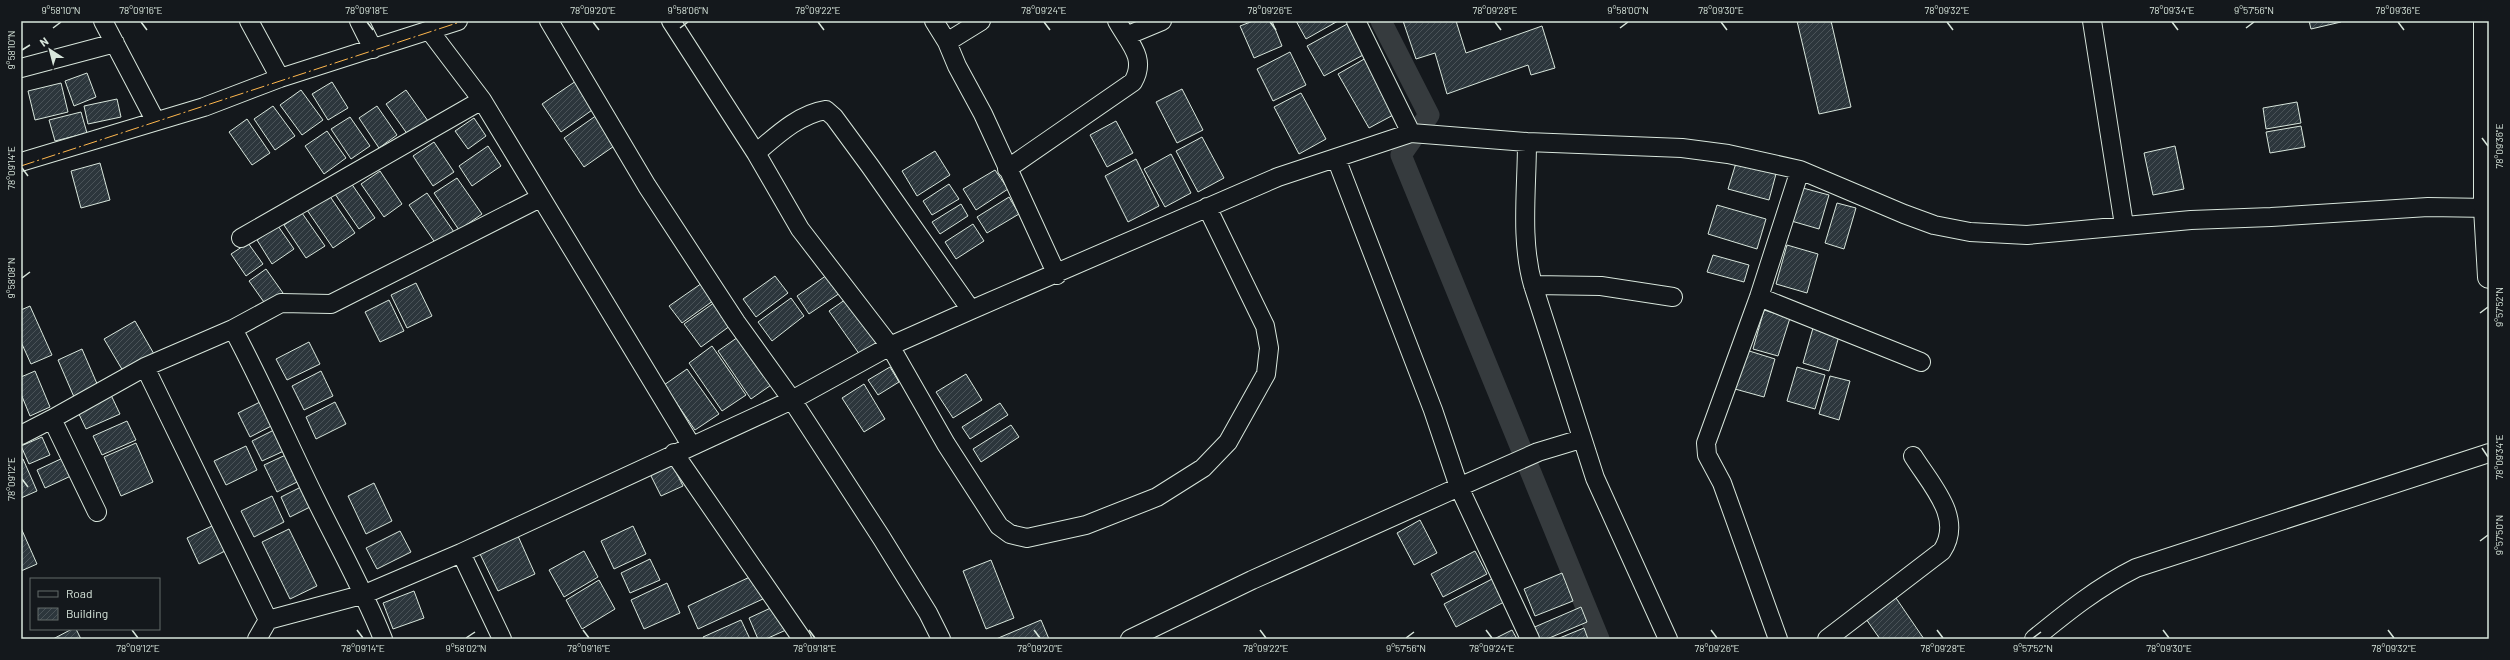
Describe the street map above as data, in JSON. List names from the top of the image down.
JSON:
{
  "legend": ["Road", "Building"],
  "north": "top left",
  "coordinates": [
    "9°58'10\"N",
    "78°09'16\"E",
    "78°09'18\"E",
    "78°09'20\"E",
    "9°58'06\"N",
    "78°09'22\"E",
    "78°09'24\"E",
    "78°09'26\"E",
    "78°09'28\"E",
    "9°58'00\"N",
    "78°09'30\"E",
    "78°09'32\"E",
    "78°09'34\"E",
    "9°57'56\"N",
    "78°09'36\"E",
    "78°09'14\"E",
    "9°58'08\"N",
    "9°57'52\"N",
    "78°09'12\"E",
    "9°57'50\"N",
    "9°58'02\"N"
  ]
}
